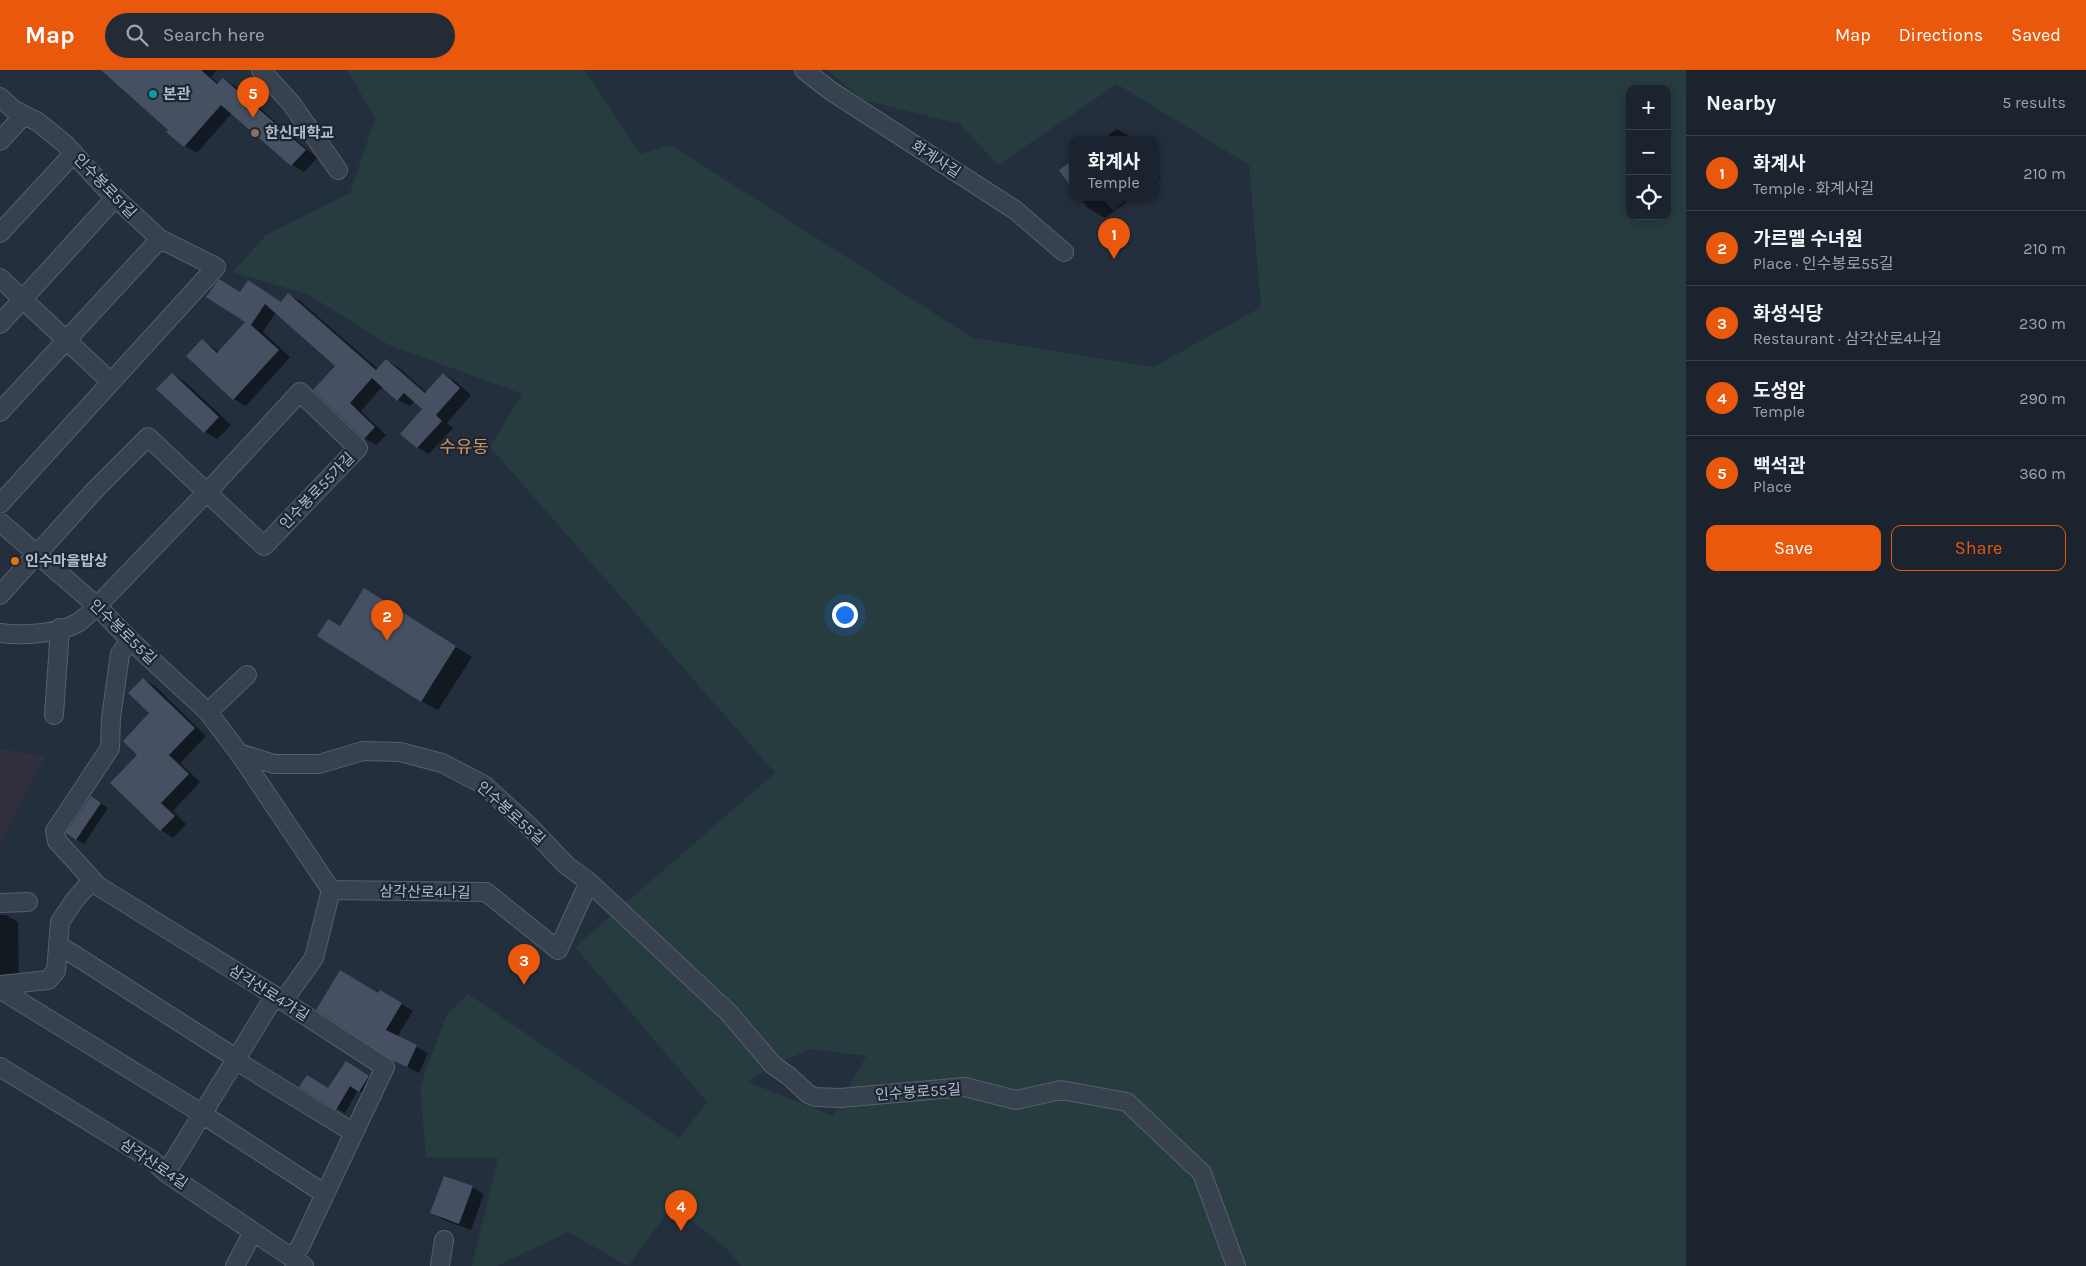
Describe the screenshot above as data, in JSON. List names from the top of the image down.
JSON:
{
  "streets": {
    "street": [
      "화계사길",
      "인수봉로51길",
      "인수봉로55가길",
      "인수봉로55길",
      "삼각산로4나길",
      "삼각산로4가길",
      "삼각산로4길"
    ]
  },
  "crossings": [
    ["인수봉로55가길", "인수봉로55길"],
    ["인수봉로55길", "삼각산로4나길"],
    ["인수봉로55길", "삼각산로4가길"],
    ["삼각산로4가길", "삼각산로4길"]
  ],
  "districts": ["수유동"],
  "places": ["본관", "한신대학교", "인수마을밥상"],
  "page": {
    "header": "Map",
    "search": "Search here",
    "nav": ["Map", "Directions", "Saved"],
    "heading": ["Nearby", "5 results"],
    "pins": [
      "5",
      "1",
      "2",
      "3",
      "4"
    ],
    "map_buttons": ["+", "−"],
    "list": [
      {
        "mark": "1",
        "name": "화계사",
        "note": "Temple · 화계사길",
        "value": "210 m"
      },
      {
        "mark": "2",
        "name": "가르멜 수녀원",
        "note": "Place · 인수봉로55길",
        "value": "210 m"
      },
      {
        "mark": "3",
        "name": "화성식당",
        "note": "Restaurant · 삼각산로4나길",
        "value": "230 m"
      },
      {
        "mark": "4",
        "name": "도성암",
        "note": "Temple",
        "value": "290 m"
      },
      {
        "mark": "5",
        "name": "백석관",
        "note": "Place",
        "value": "360 m"
      }
    ],
    "popup": ["화계사", "Temple"],
    "buttons": ["Save", "Share"]
  }
}
